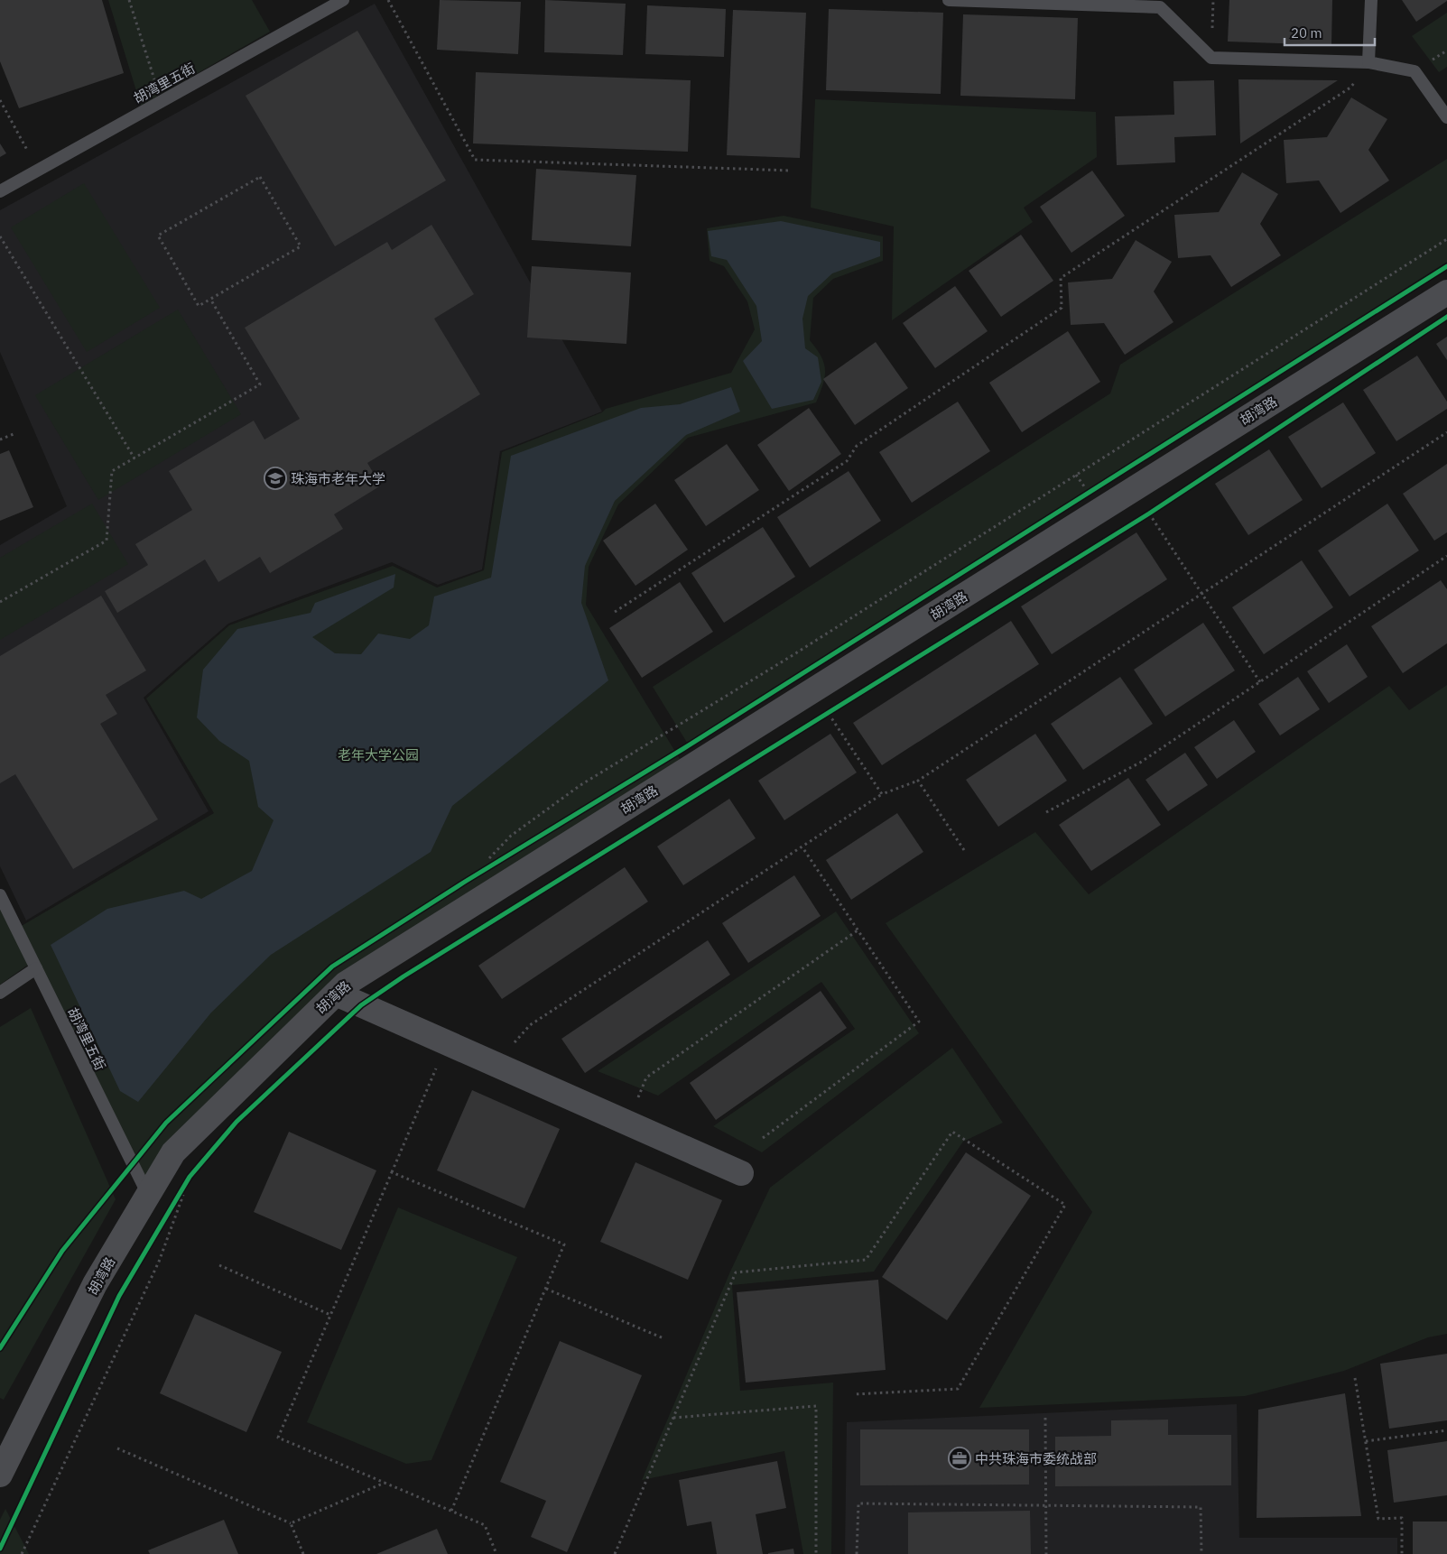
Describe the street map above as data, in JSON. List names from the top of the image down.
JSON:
{
  "streets": {
    "street": ["胡湾路"],
    "lane": ["胡湾里五街"]
  },
  "crossings": [
    ["胡湾里五街", "胡湾路"]
  ],
  "parks": ["老年大学公园"],
  "places": {
    "school or university": ["珠海市老年大学"],
    "office": ["中共珠海市委统战部"]
  },
  "scale_bar": "20 m"
}
